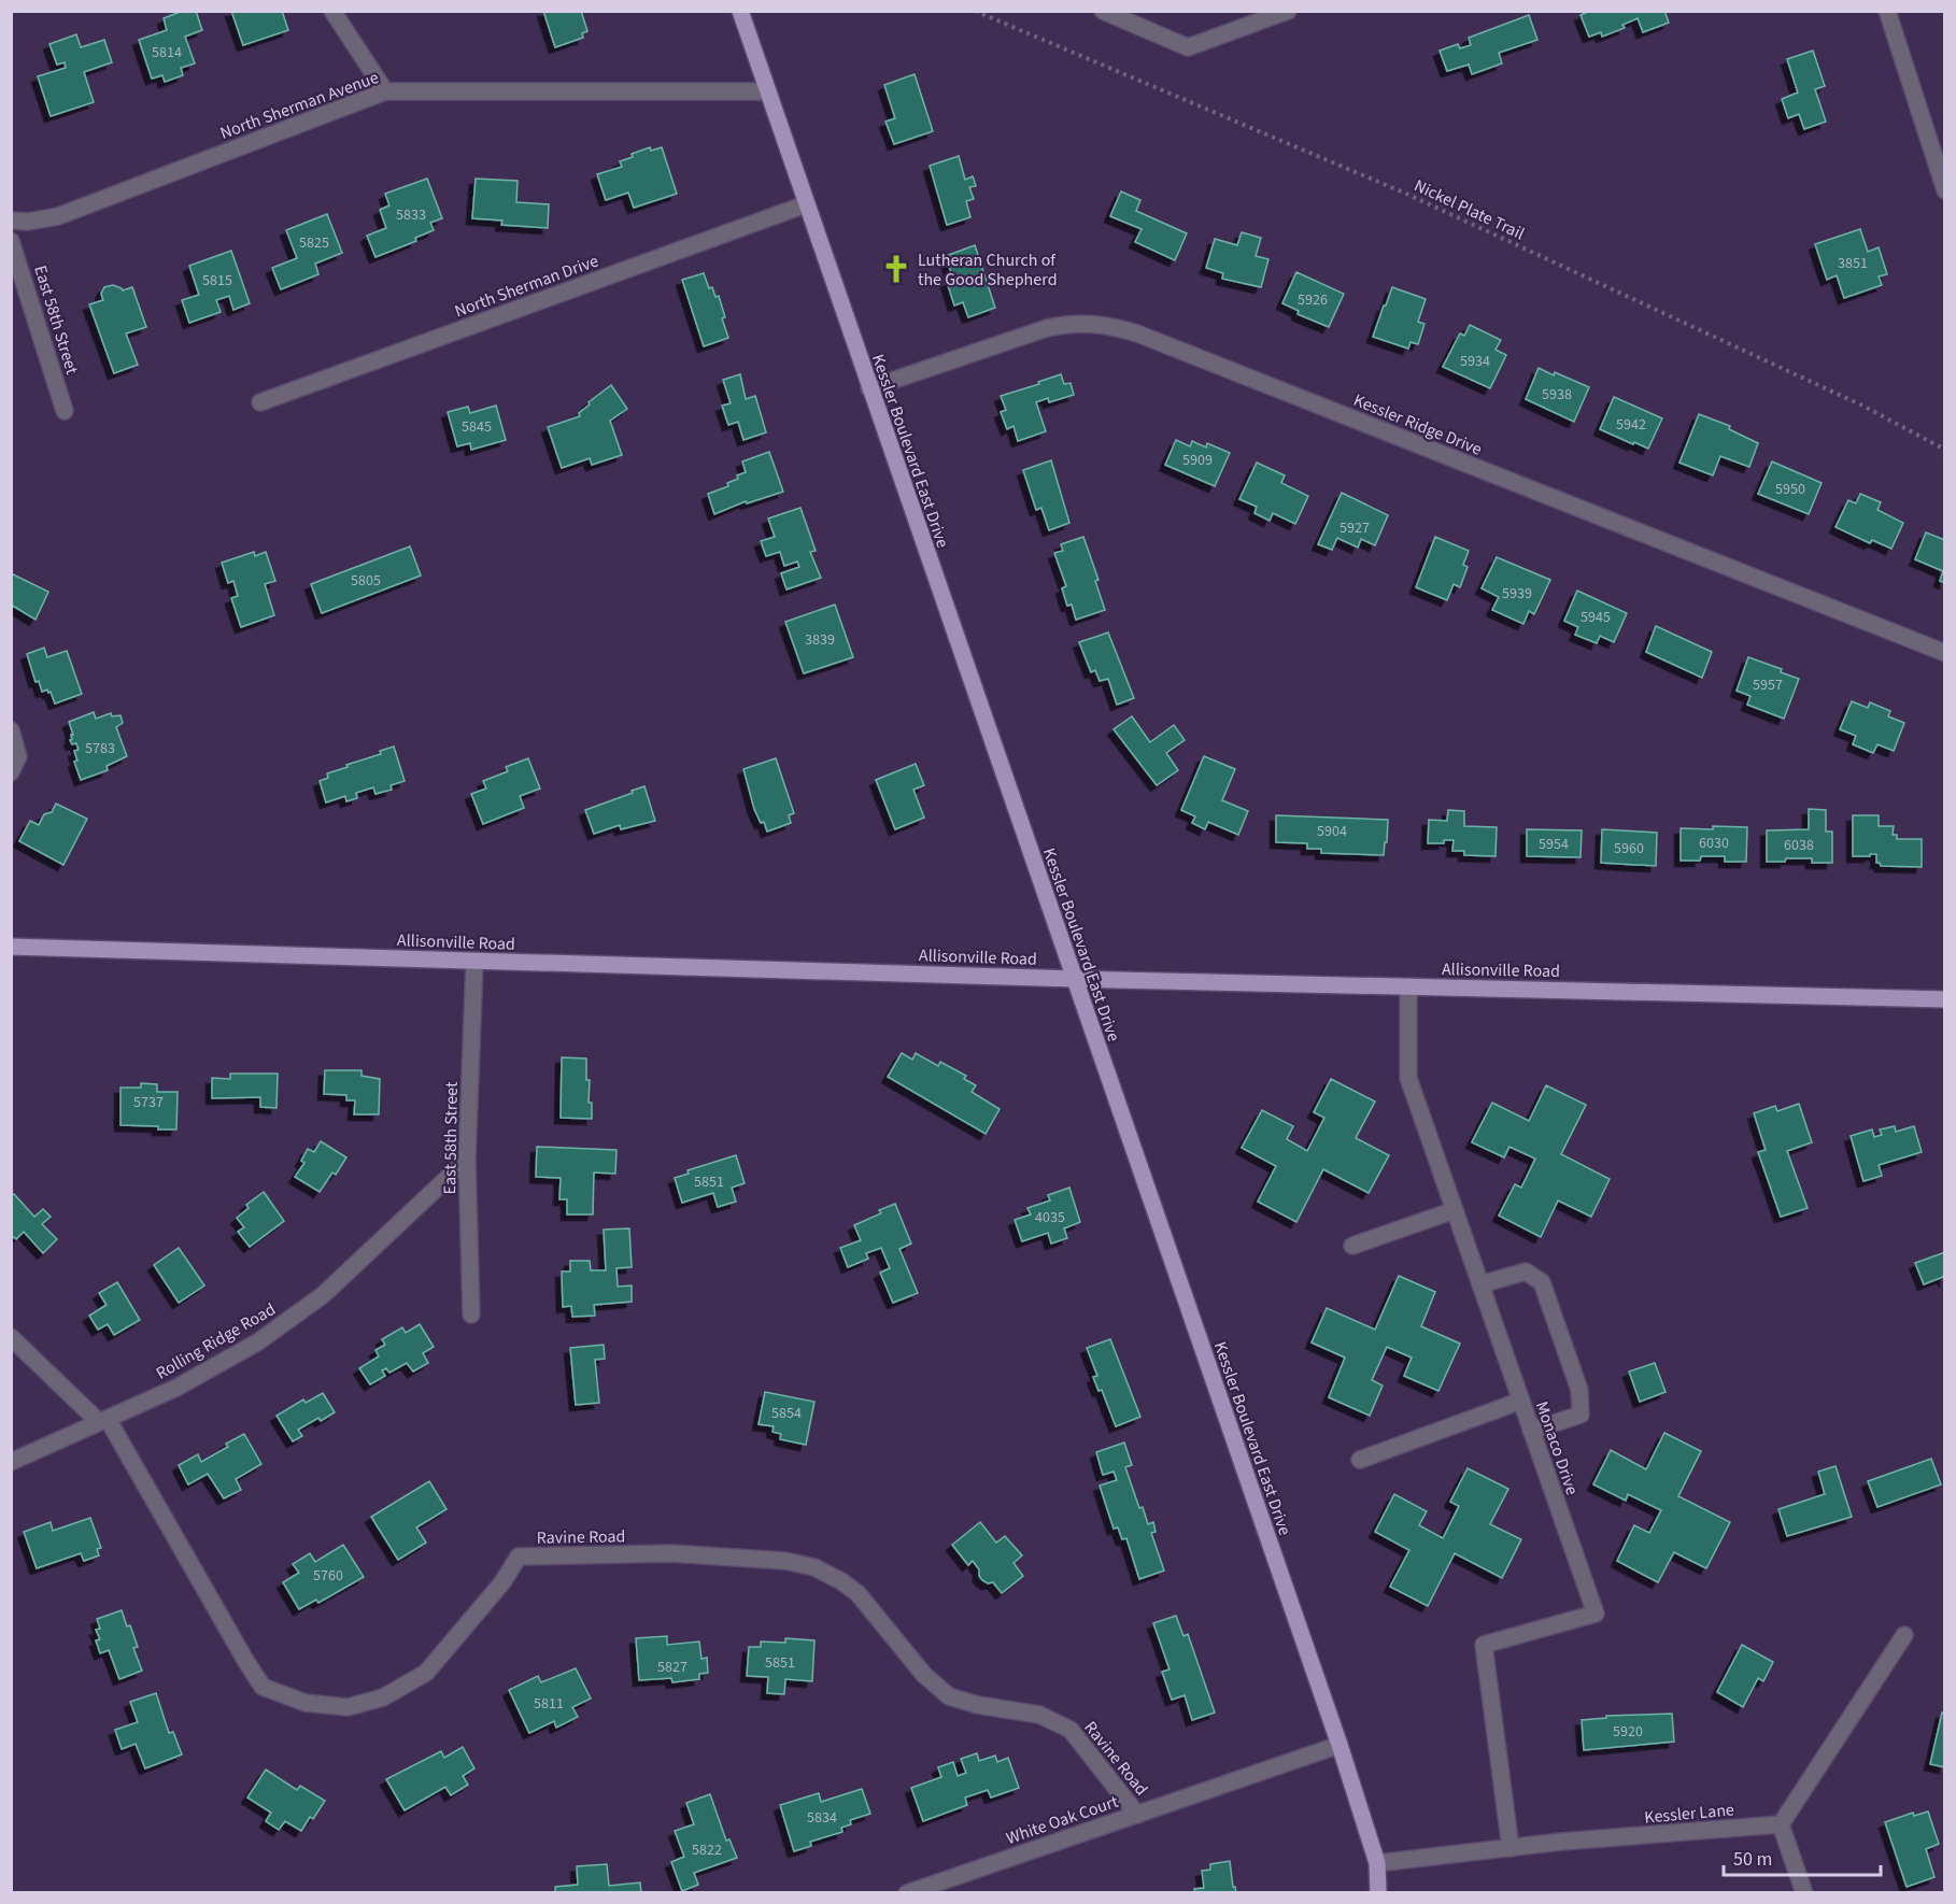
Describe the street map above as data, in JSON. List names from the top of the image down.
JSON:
{
  "streets": {
    "main road": ["Kessler Boulevard East Drive", "Allisonville Road"],
    "street": [
      "North Sherman Avenue",
      "North Sherman Drive",
      "East 58th Street",
      "Kessler Ridge Drive",
      "Rolling Ridge Road",
      "Monaco Drive",
      "Ravine Road",
      "Kessler Lane",
      "White Oak Court"
    ],
    "path": ["Nickel Plate Trail"]
  },
  "crossings": [
    ["North Sherman Avenue", "Kessler Boulevard East Drive"],
    ["North Sherman Drive", "Kessler Boulevard East Drive"],
    ["East 58th Street", "Allisonville Road"],
    ["East 58th Street", "Rolling Ridge Road"],
    ["Kessler Ridge Drive", "Kessler Boulevard East Drive"],
    ["Kessler Boulevard East Drive", "Allisonville Road"],
    ["Kessler Boulevard East Drive", "Kessler Lane"],
    ["Kessler Boulevard East Drive", "White Oak Court"],
    ["Allisonville Road", "Monaco Drive"],
    ["Rolling Ridge Road", "Ravine Road"],
    ["Monaco Drive", "Kessler Lane"],
    ["Ravine Road", "White Oak Court"]
  ],
  "places": {
    "church": ["Lutheran Church of the Good Shepherd"]
  },
  "house_numbers": [
    "5814",
    "5833",
    "5825",
    "3851",
    "5815",
    "5926",
    "5934",
    "5938",
    "5942",
    "5845",
    "5909",
    "5950",
    "5927",
    "5805",
    "5939",
    "5945",
    "3839",
    "5957",
    "5783",
    "5904",
    "6030",
    "5954",
    "6038",
    "5960",
    "5737",
    "5851",
    "4035",
    "5854",
    "5760",
    "5851",
    "5827",
    "5811",
    "5920",
    "5834",
    "5822"
  ],
  "scale_bar": "50 m"
}
